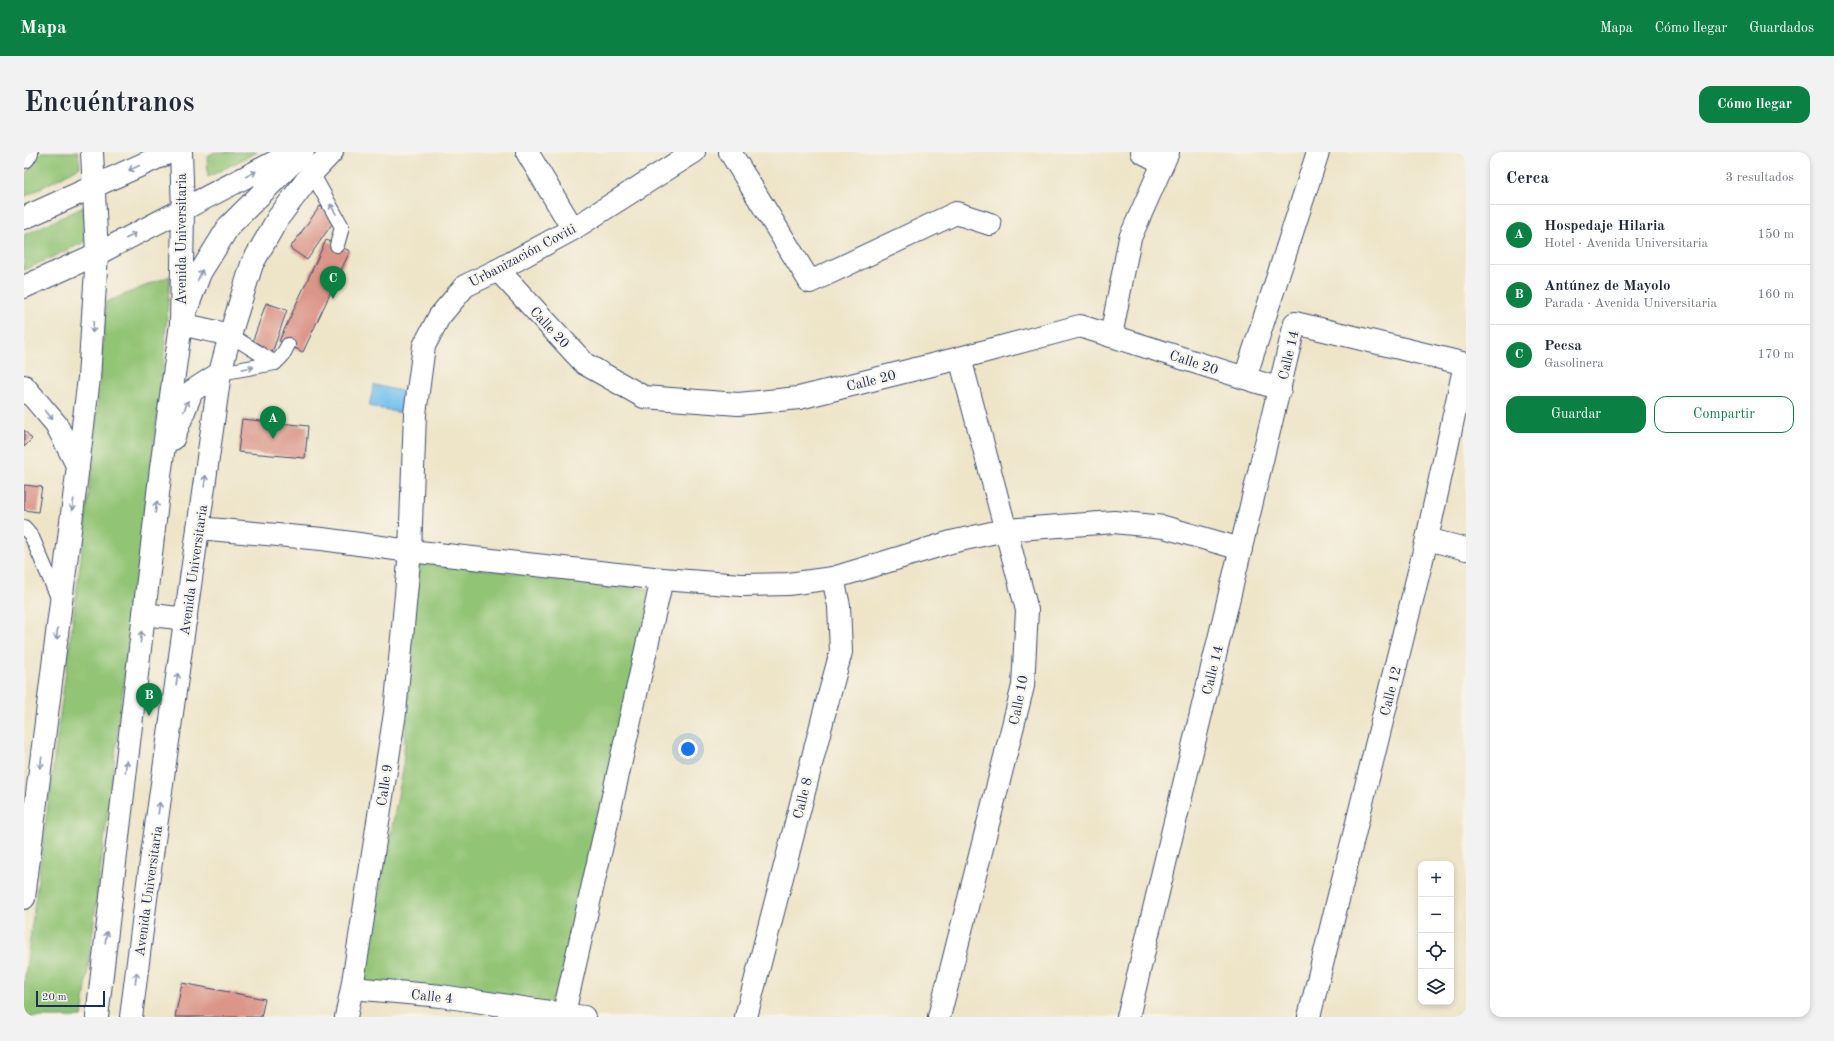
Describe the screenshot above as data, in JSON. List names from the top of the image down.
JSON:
{
  "streets": {
    "street": [
      "Avenida Universitaria",
      "Urbanización Coviti",
      "Calle 20",
      "Calle 14",
      "Calle 12",
      "Calle 10",
      "Calle 9",
      "Calle 8",
      "Calle 4"
    ]
  },
  "crossings": [
    ["Urbanización Coviti", "Calle 20"],
    ["Urbanización Coviti", "Calle 9"],
    ["Calle 20", "Calle 14"],
    ["Calle 20", "Calle 10"],
    ["Calle 14", "Calle 12"],
    ["Calle 9", "Calle 4"]
  ],
  "scale_bar": "20 m",
  "page": {
    "header": "Mapa",
    "nav": ["Mapa", "Cómo llegar", "Guardados"],
    "buttons": [
      "Cómo llegar",
      ["Guardar", "Compartir"]
    ],
    "title": "Encuéntranos",
    "heading": ["Cerca", "3 resultados"],
    "list": [
      {
        "mark": "A",
        "name": "Hospedaje Hilaria",
        "note": "Hotel · Avenida Universitaria",
        "value": "150 m"
      },
      {
        "mark": "B",
        "name": "Antúnez de Mayolo",
        "note": "Parada · Avenida Universitaria",
        "value": "160 m"
      },
      {
        "mark": "C",
        "name": "Pecsa",
        "note": "Gasolinera",
        "value": "170 m"
      }
    ],
    "pins": ["C", "A", "B"],
    "map_buttons": ["+", "−"],
    "scale": "20 m"
  }
}
